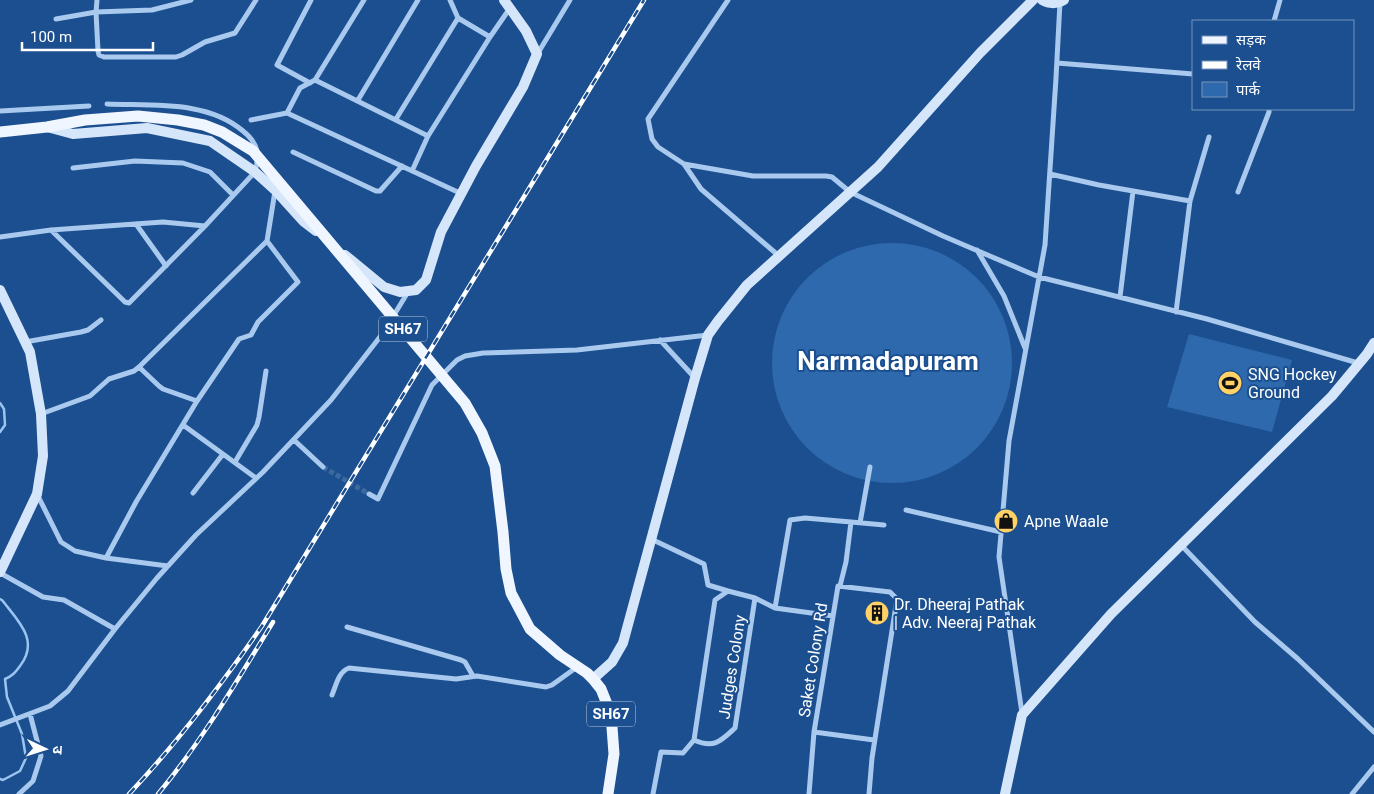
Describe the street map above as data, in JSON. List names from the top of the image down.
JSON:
{
  "streets": {
    "main road": ["SH67"],
    "street": ["Saket Colony Rd", "Judges Colony"]
  },
  "districts": ["Narmadapuram"],
  "places": {
    "sports": ["SNG Hockey Ground"],
    "shop": ["Apne Waale"],
    "building": ["Dr. Dheeraj Pathak | Adv. Neeraj Pathak"]
  },
  "legend": ["सड़क", "रेलवे", "पार्क"],
  "scale_bar": "100 m",
  "north": "right"
}
